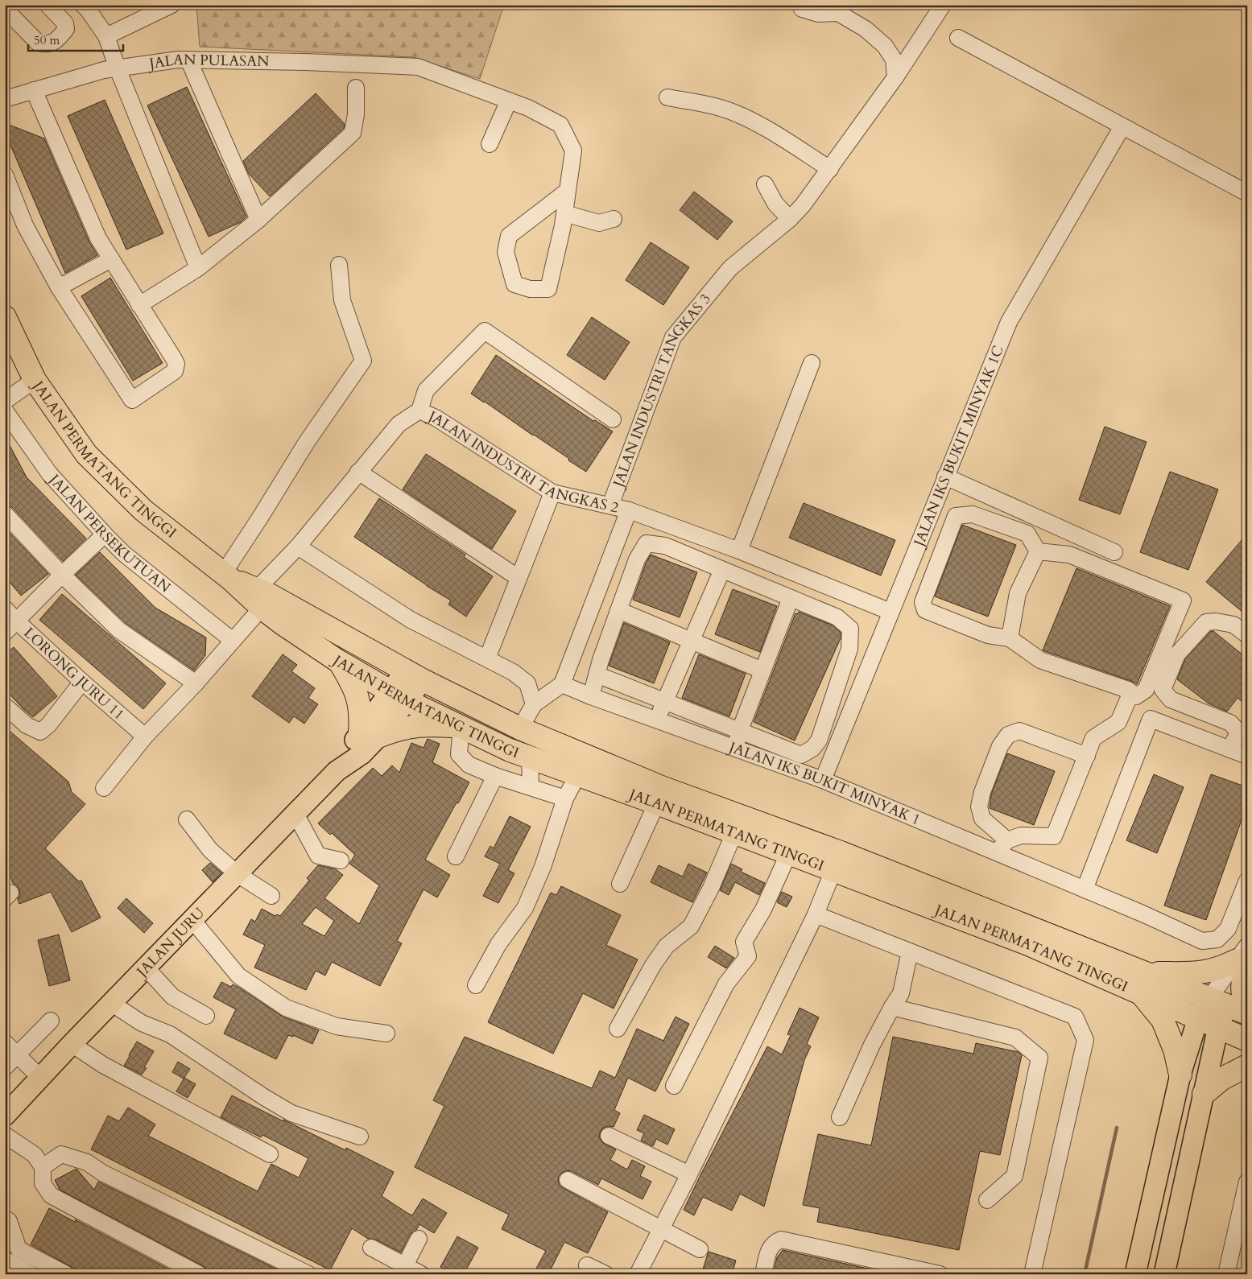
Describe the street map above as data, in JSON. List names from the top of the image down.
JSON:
{
  "streets": {
    "highway": ["JALAN PERMATANG TINGGI"],
    "main road": ["JALAN JURU"],
    "street": [
      "JALAN PULASAN",
      "JALAN INDUSTRI TANGKAS 3",
      "JALAN IKS BUKIT MINYAK 1C",
      "JALAN INDUSTRI TANGKAS 2",
      "JALAN PERSEKUTUAN",
      "LORONG JURU 11",
      "JALAN IKS BUKIT MINYAK 1"
    ]
  },
  "crossings": [
    ["JALAN INDUSTRI TANGKAS 3", "JALAN INDUSTRI TANGKAS 2"],
    ["JALAN IKS BUKIT MINYAK 1C", "JALAN INDUSTRI TANGKAS 2"],
    ["JALAN IKS BUKIT MINYAK 1C", "JALAN IKS BUKIT MINYAK 1"],
    ["JALAN PERMATANG TINGGI", "JALAN JURU"]
  ],
  "scale_bar": "50 m"
}
